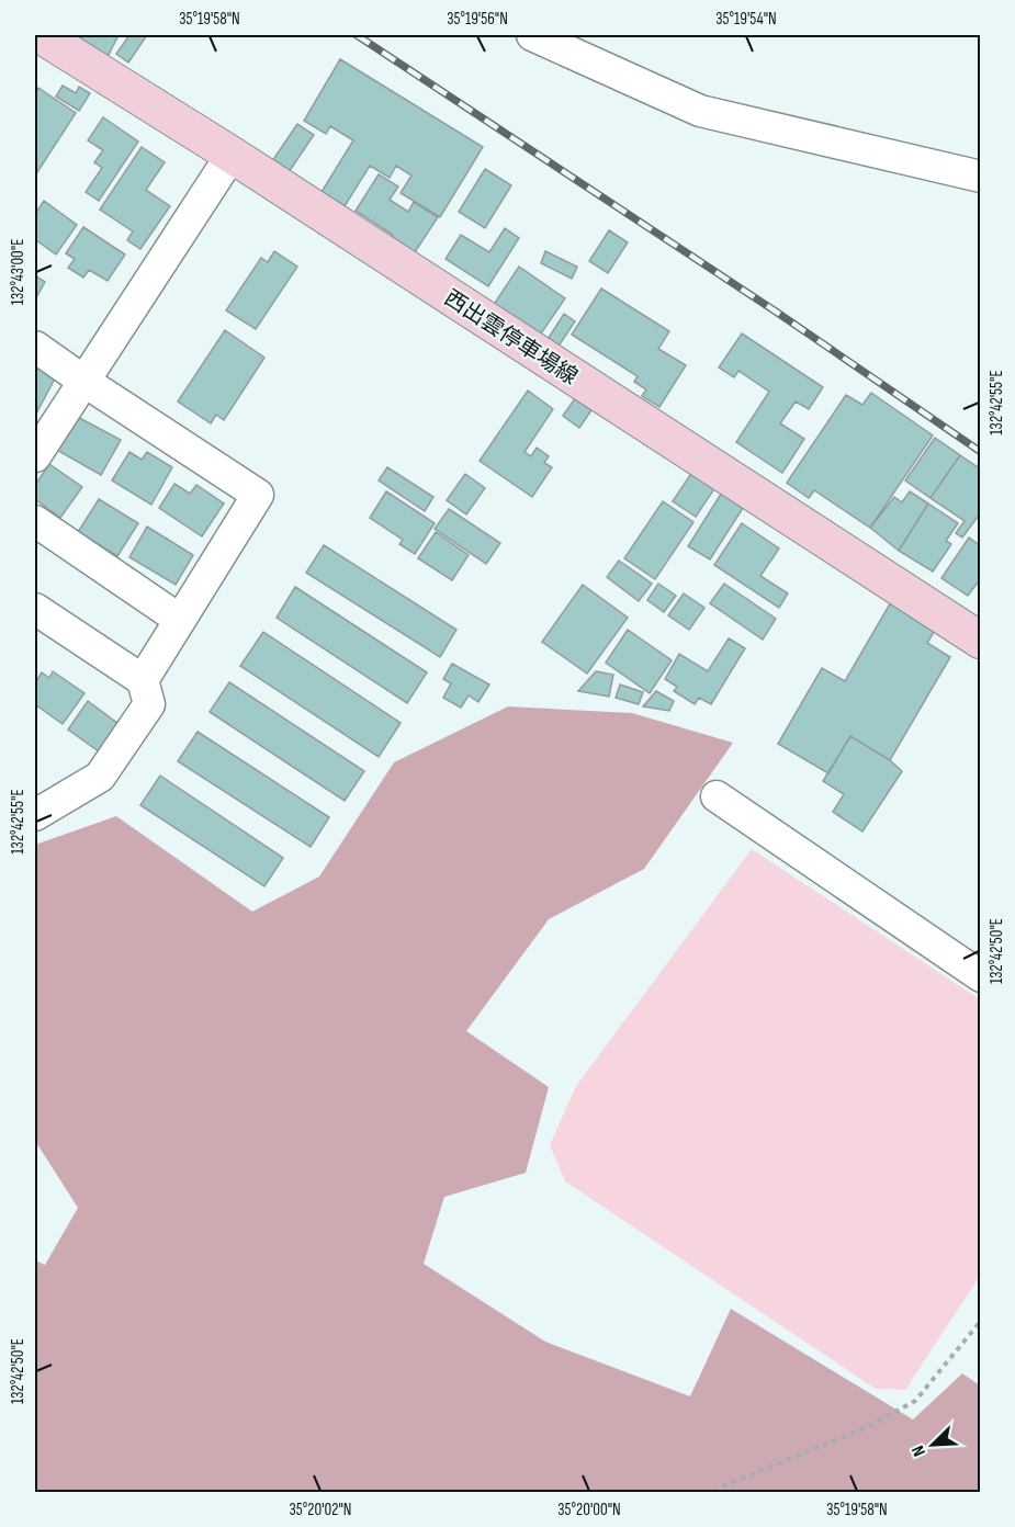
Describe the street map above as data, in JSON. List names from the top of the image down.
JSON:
{
  "streets": {
    "main road": ["西出雲停車場線"]
  },
  "north": "bottom left",
  "coordinates": [
    "35°19'58\"N",
    "35°19'56\"N",
    "35°19'54\"N",
    "132°43'00\"E",
    "132°42'55\"E",
    "132°42'50\"E",
    "35°20'02\"N",
    "35°20'00\"N"
  ]
}
